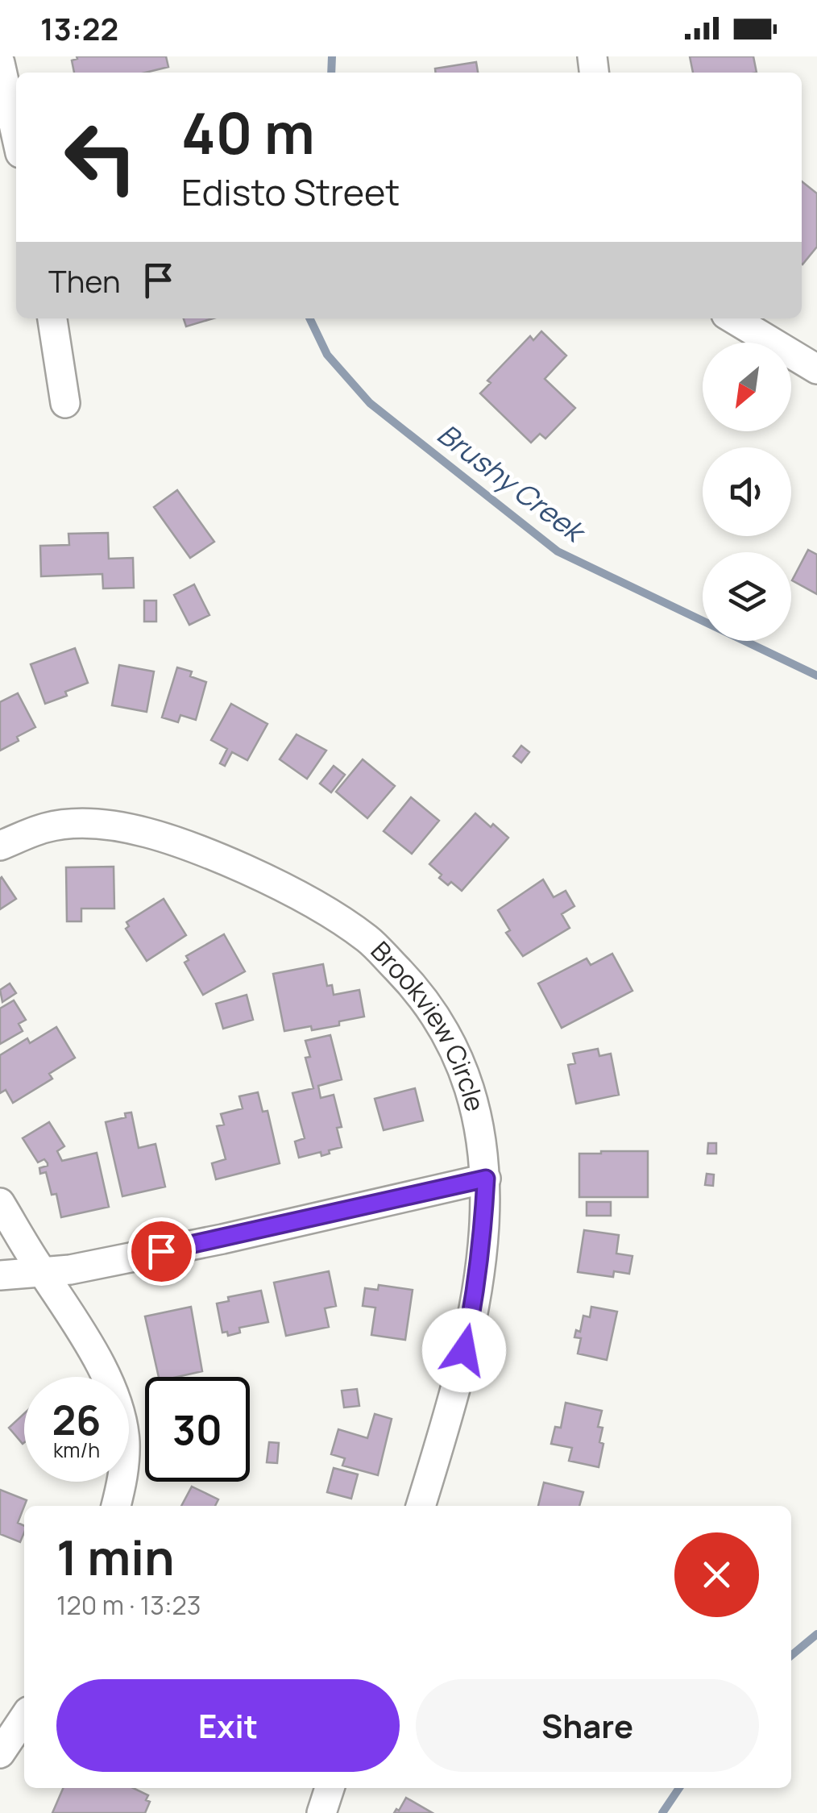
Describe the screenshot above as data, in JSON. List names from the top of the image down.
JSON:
{
  "streets": {
    "street": ["Brookview Circle"]
  },
  "water": ["Brushy Creek"],
  "north": "bottom left",
  "page": {
    "status": "13:22",
    "turn": ["40 m", "Edisto Street"],
    "then": "Then",
    "speed": "26 km/h",
    "limit": "30",
    "heading": ["1 min", "120 m · 13:23"],
    "buttons": ["Exit", "Share"]
  }
}
